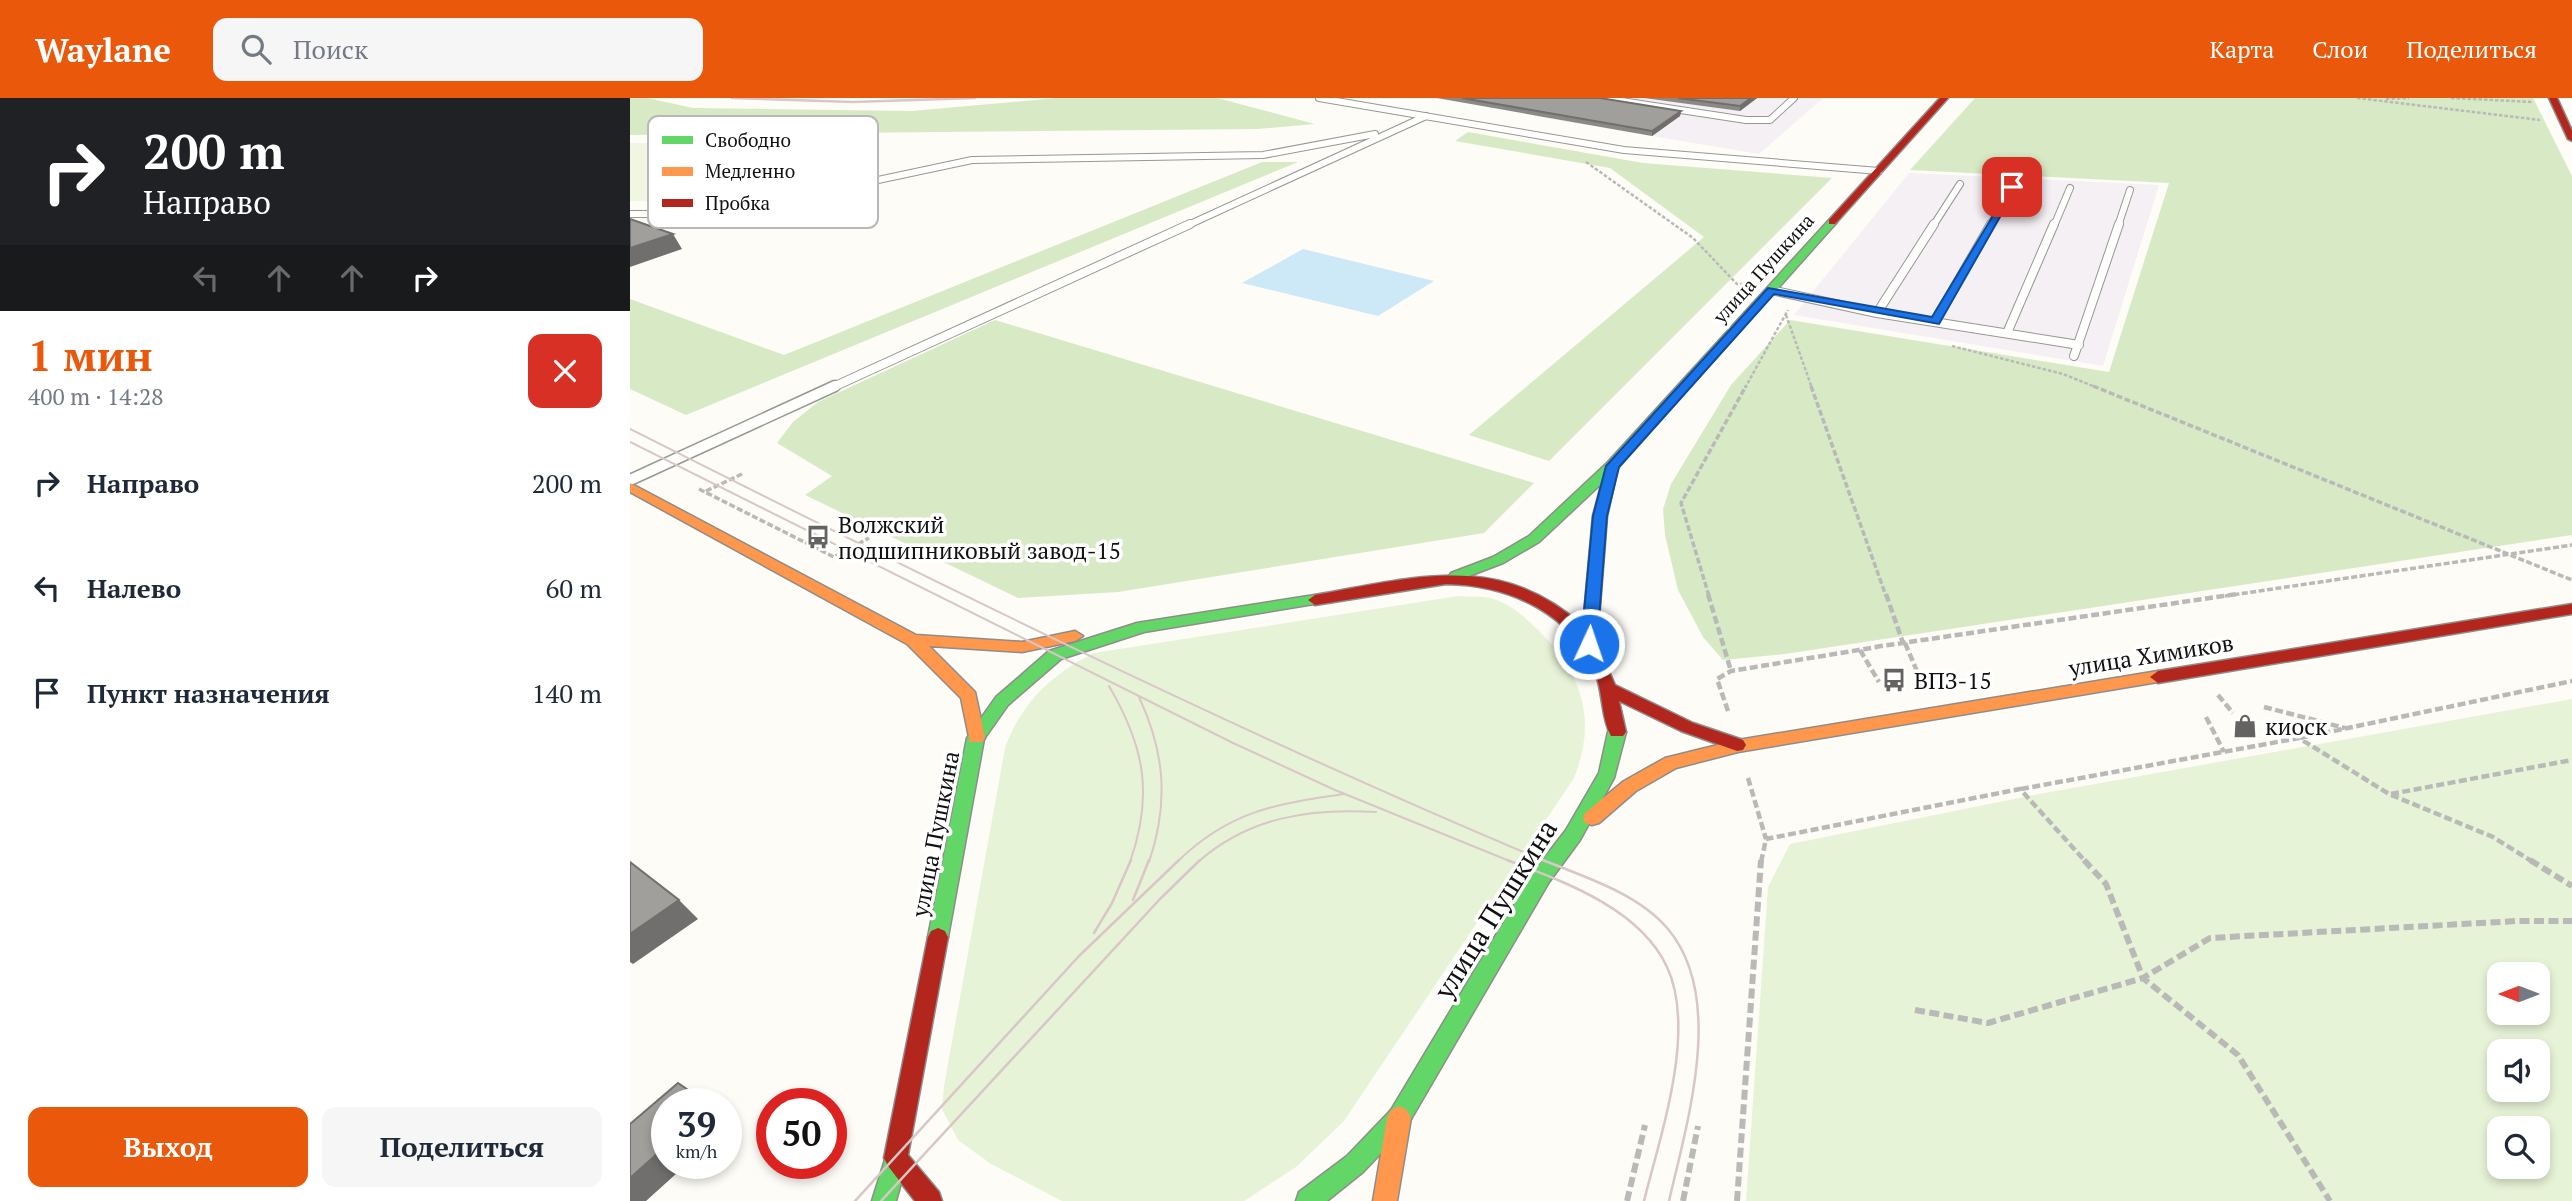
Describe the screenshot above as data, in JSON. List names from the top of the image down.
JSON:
{
  "streets": {
    "main road": ["улица Пушкина", "улица Химиков"]
  },
  "crossings": [
    ["улица Пушкина", "улица Химиков"]
  ],
  "places": {
    "bus stop": ["Волжский подшипниковый завод-15", "ВПЗ-15"],
    "shop": ["киоск"]
  },
  "legend": ["Свободно", "Медленно", "Пробка"],
  "north": "left",
  "page": {
    "header": "Waylane",
    "search": "Поиск",
    "nav": ["Карта", "Слои", "Поделиться"],
    "turn": ["200 m", "Направо"],
    "heading": ["1 мин", "400 m · 14:28"],
    "list": [
      {
        "name": "Направо",
        "value": "200 m"
      },
      {
        "name": "Налево",
        "value": "60 m"
      },
      {
        "name": "Пункт назначения",
        "value": "140 m"
      }
    ],
    "speed": "39 km/h",
    "limit": "50",
    "buttons": ["Выход", "Поделиться"]
  }
}
